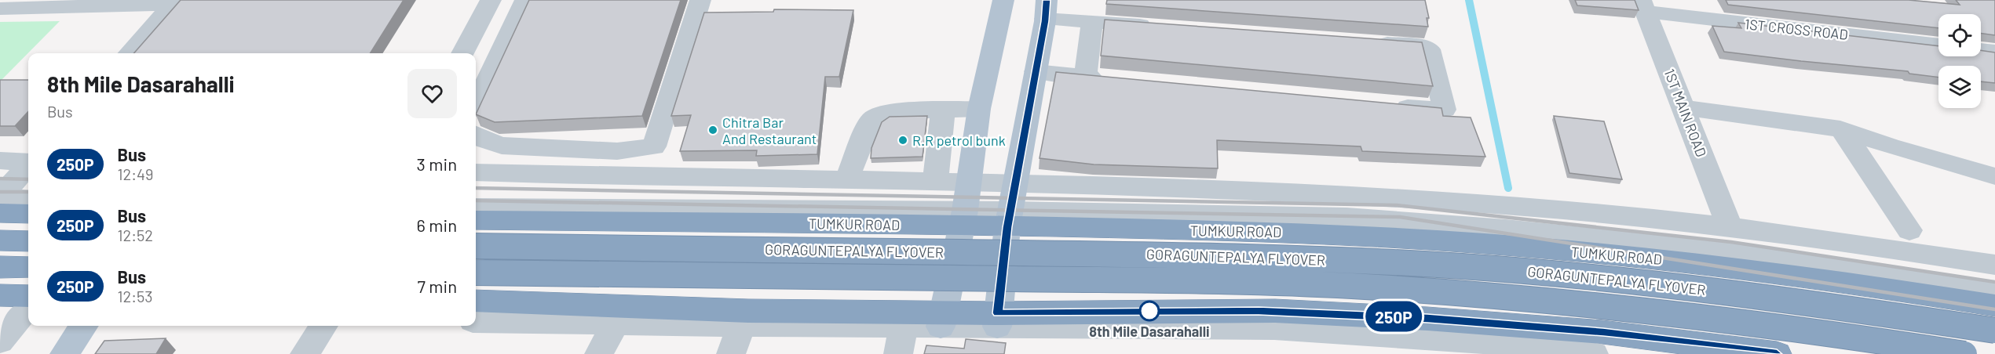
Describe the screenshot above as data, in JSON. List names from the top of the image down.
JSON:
{
  "streets": {
    "highway": ["TUMKUR ROAD", "GORAGUNTEPALYA FLYOVER"],
    "street": ["1ST CROSS ROAD", "1ST MAIN ROAD"]
  },
  "crossings": [
    ["1ST CROSS ROAD", "1ST MAIN ROAD"]
  ],
  "places": ["Chitra Bar And Restaurant", "R.R petrol bunk", "8th Mile Dasarahalli"],
  "lines": ["bus line 250P"],
  "page": {
    "on_map": "250P",
    "heading": ["8th Mile Dasarahalli", "Bus"],
    "list": [
      {
        "mark": "250P",
        "name": "Bus",
        "note": "12:49",
        "value": "3 min"
      },
      {
        "mark": "250P",
        "name": "Bus",
        "note": "12:52",
        "value": "6 min"
      },
      {
        "mark": "250P",
        "name": "Bus",
        "note": "12:53",
        "value": "7 min"
      }
    ]
  }
}
